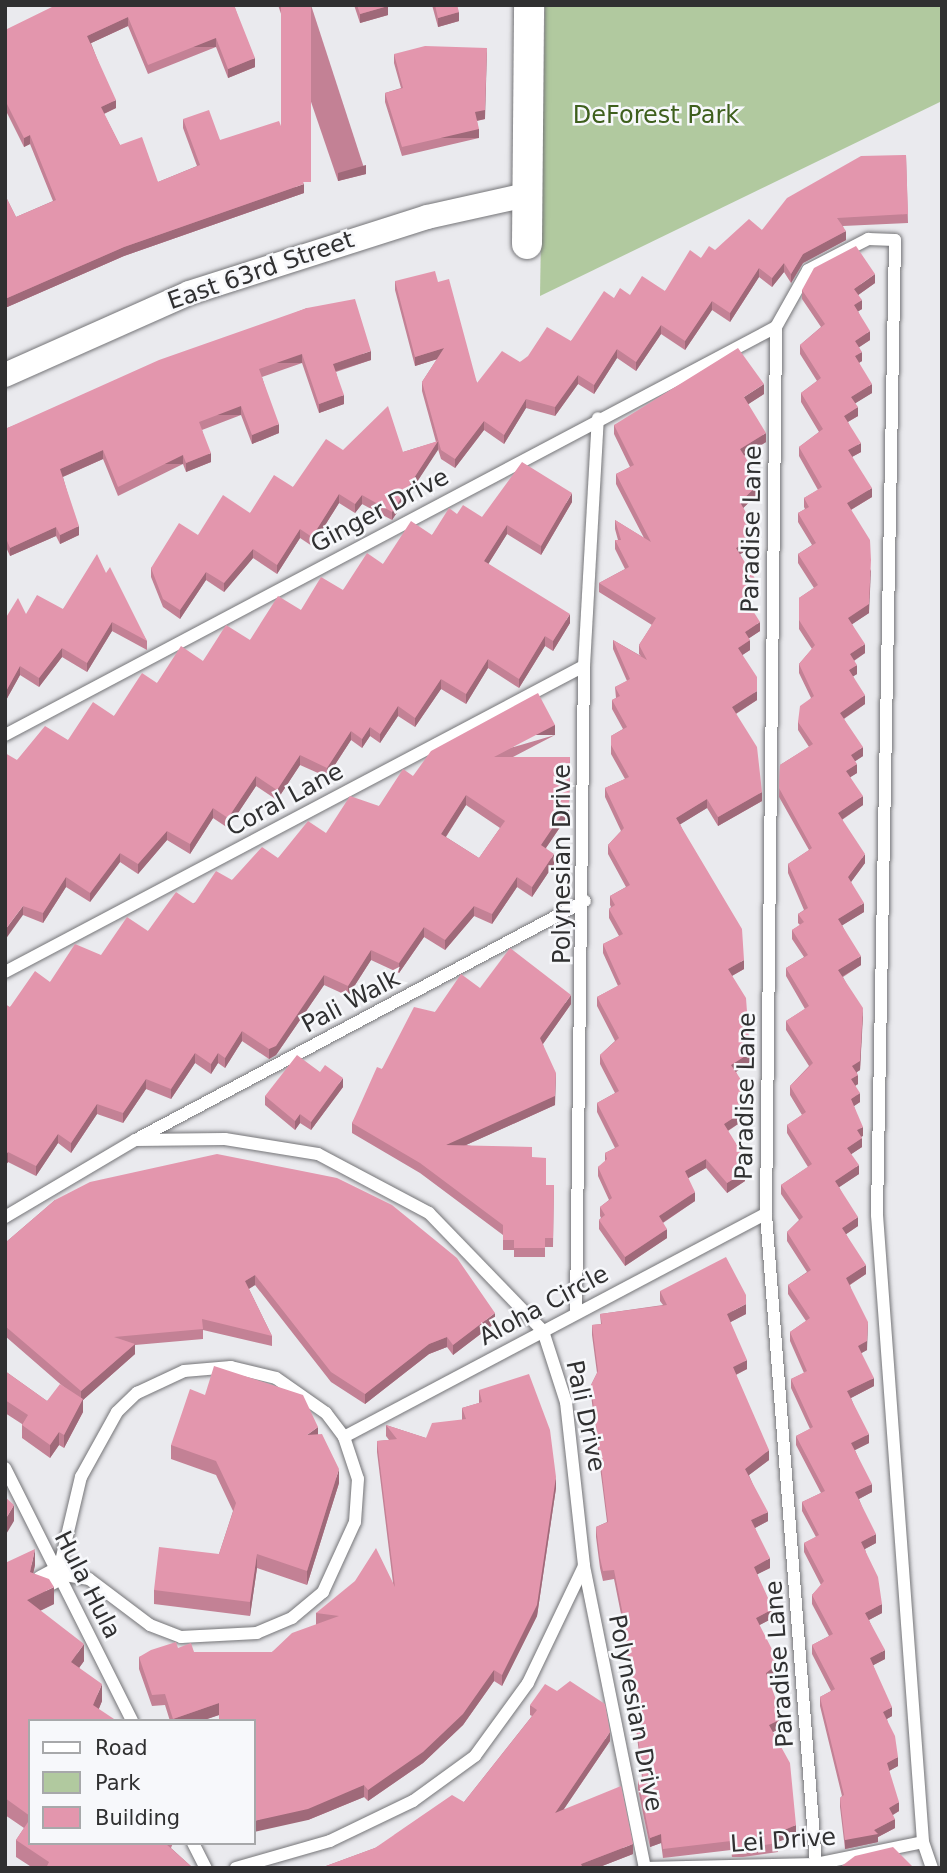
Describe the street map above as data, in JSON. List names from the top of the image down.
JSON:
{
  "streets": {
    "street": ["East 63rd Street"],
    "lane": [
      "Ginger Drive",
      "Paradise Lane",
      "Coral Lane",
      "Polynesian Drive",
      "Pali Walk",
      "Aloha Circle",
      "Pali Drive",
      "Hula Hula",
      "Lei Drive"
    ]
  },
  "crossings": [
    ["Ginger Drive", "Paradise Lane"],
    ["Ginger Drive", "Polynesian Drive"],
    ["Paradise Lane", "Aloha Circle"],
    ["Paradise Lane", "Lei Drive"],
    ["Coral Lane", "Polynesian Drive"],
    ["Polynesian Drive", "Pali Walk"],
    ["Polynesian Drive", "Aloha Circle"],
    ["Polynesian Drive", "Pali Drive"],
    ["Polynesian Drive", "Lei Drive"],
    ["Pali Walk", "Pali Drive"],
    ["Aloha Circle", "Pali Drive"]
  ],
  "parks": ["DeForest Park"],
  "legend": ["Road", "Park", "Building"]
}
